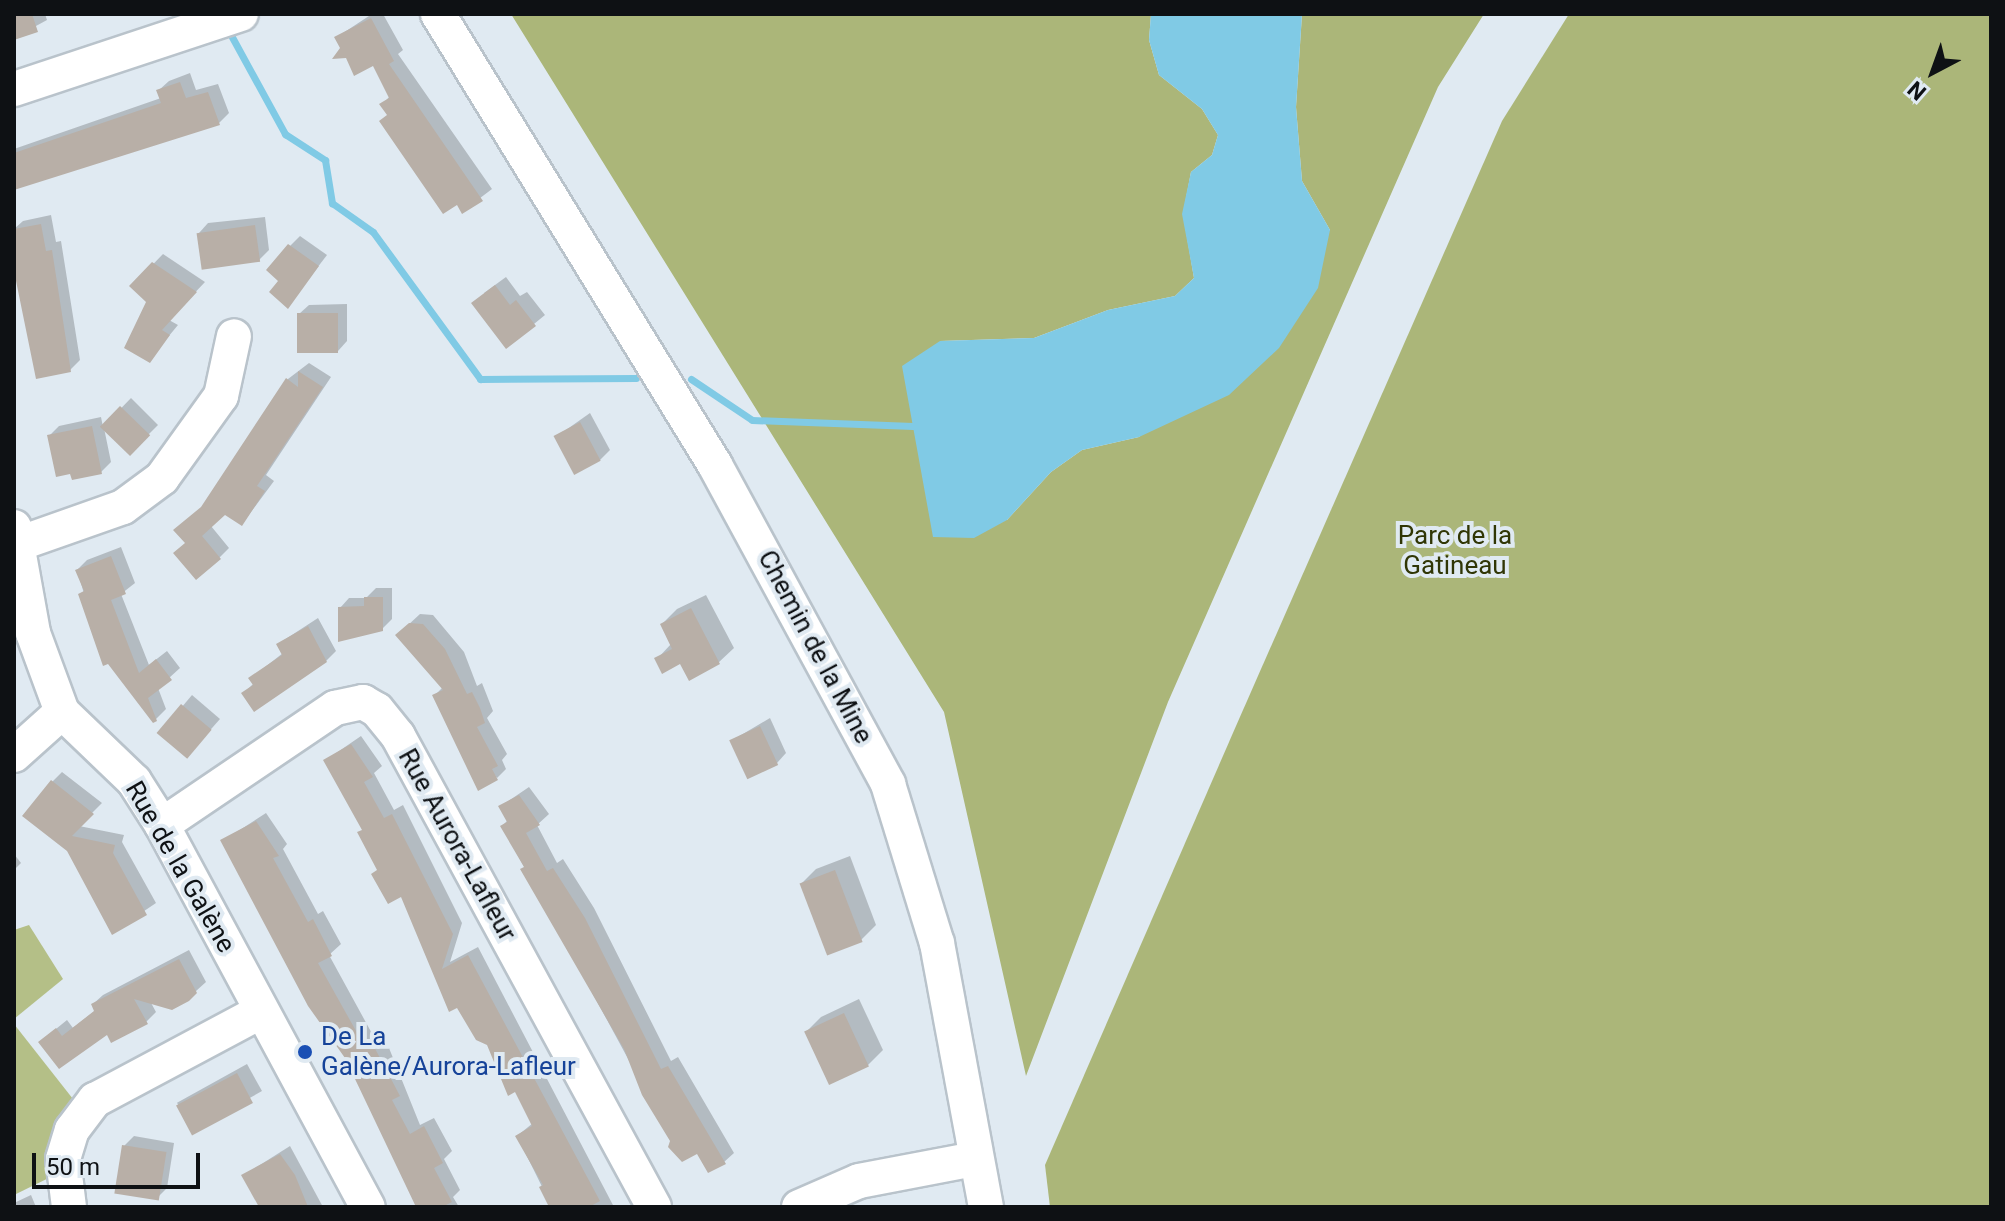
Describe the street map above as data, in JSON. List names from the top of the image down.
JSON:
{
  "streets": {
    "street": ["Chemin de la Mine", "Rue Aurora-Lafleur", "Rue de la Galène"]
  },
  "crossings": [
    ["Rue Aurora-Lafleur", "Rue de la Galène"]
  ],
  "parks": ["Parc de la Gatineau"],
  "places": ["De La Galène/Aurora-Lafleur"],
  "scale_bar": "50 m",
  "north": "bottom left"
}
